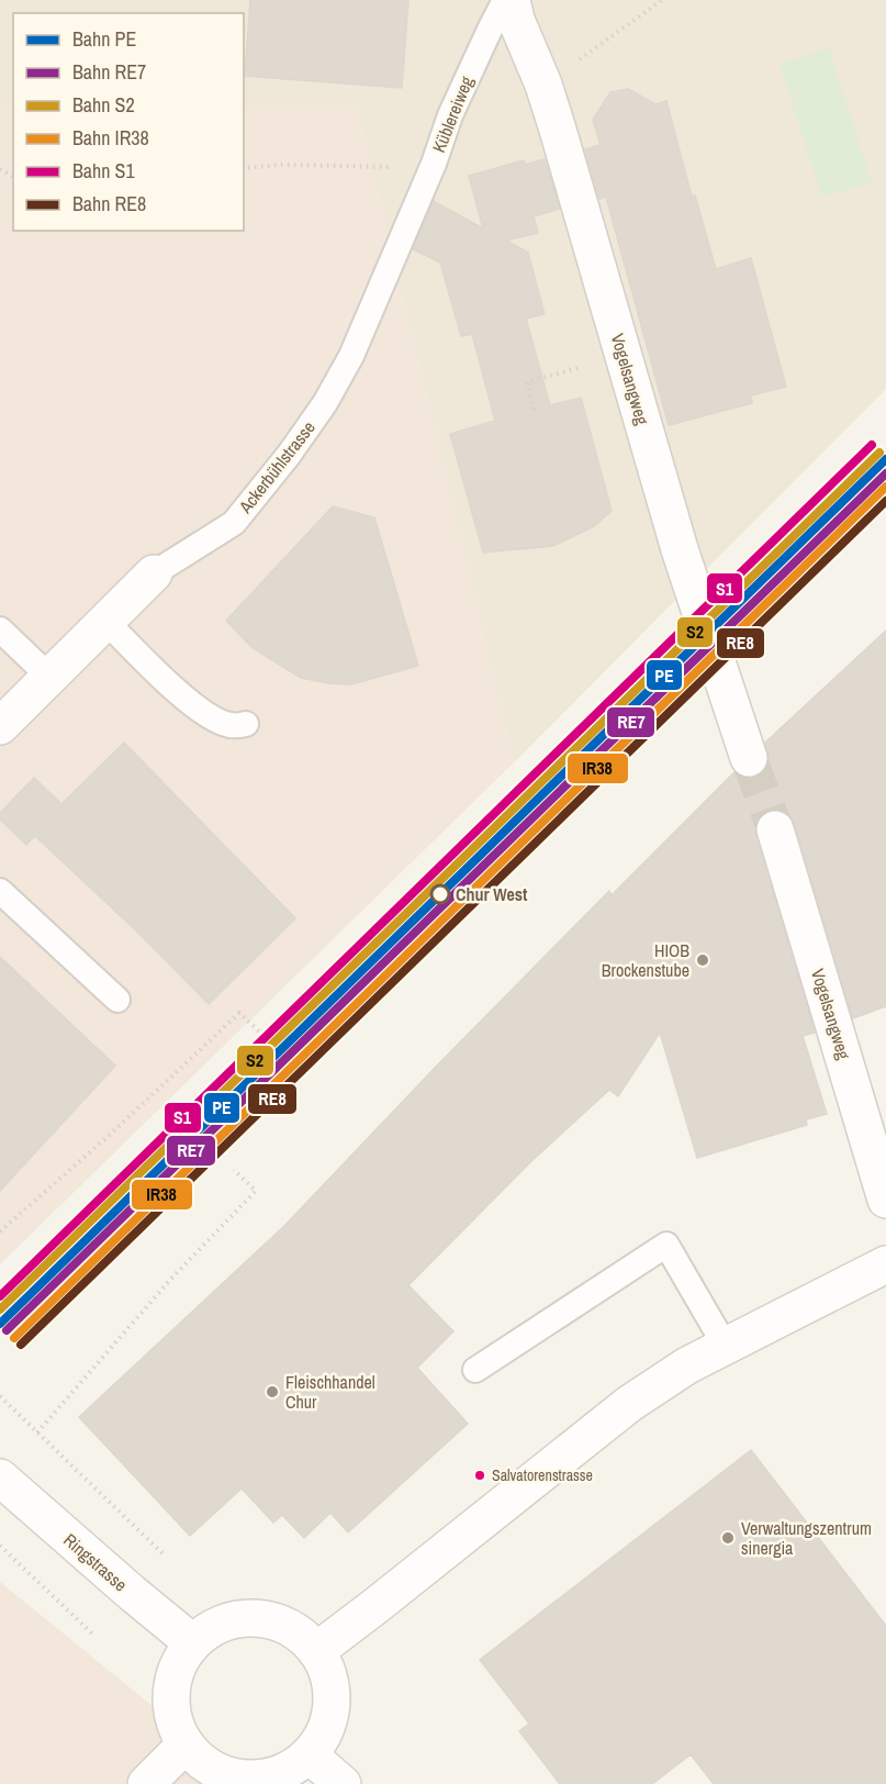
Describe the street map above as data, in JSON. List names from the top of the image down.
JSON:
{
  "streets": {
    "street": ["Vogelsangweg", "Ackerbühlstrasse", "Ringstrasse"],
    "lane": ["Küblereiweg"]
  },
  "crossings": [
    ["Küblereiweg", "Ackerbühlstrasse"]
  ],
  "places": [
    "Chur West",
    "HIOB Brockenstube",
    "Fleischhandel Chur",
    "Salvatorenstrasse",
    "Verwaltungszentrum sinergia"
  ],
  "lines": [
    "rail line S1",
    "rail line S2",
    "rail line PE",
    "rail line RE7",
    "rail line IR38",
    "rail line RE8"
  ],
  "legend": [
    "Bahn PE",
    "Bahn RE7",
    "Bahn S2",
    "Bahn IR38",
    "Bahn S1",
    "Bahn RE8"
  ]
}
